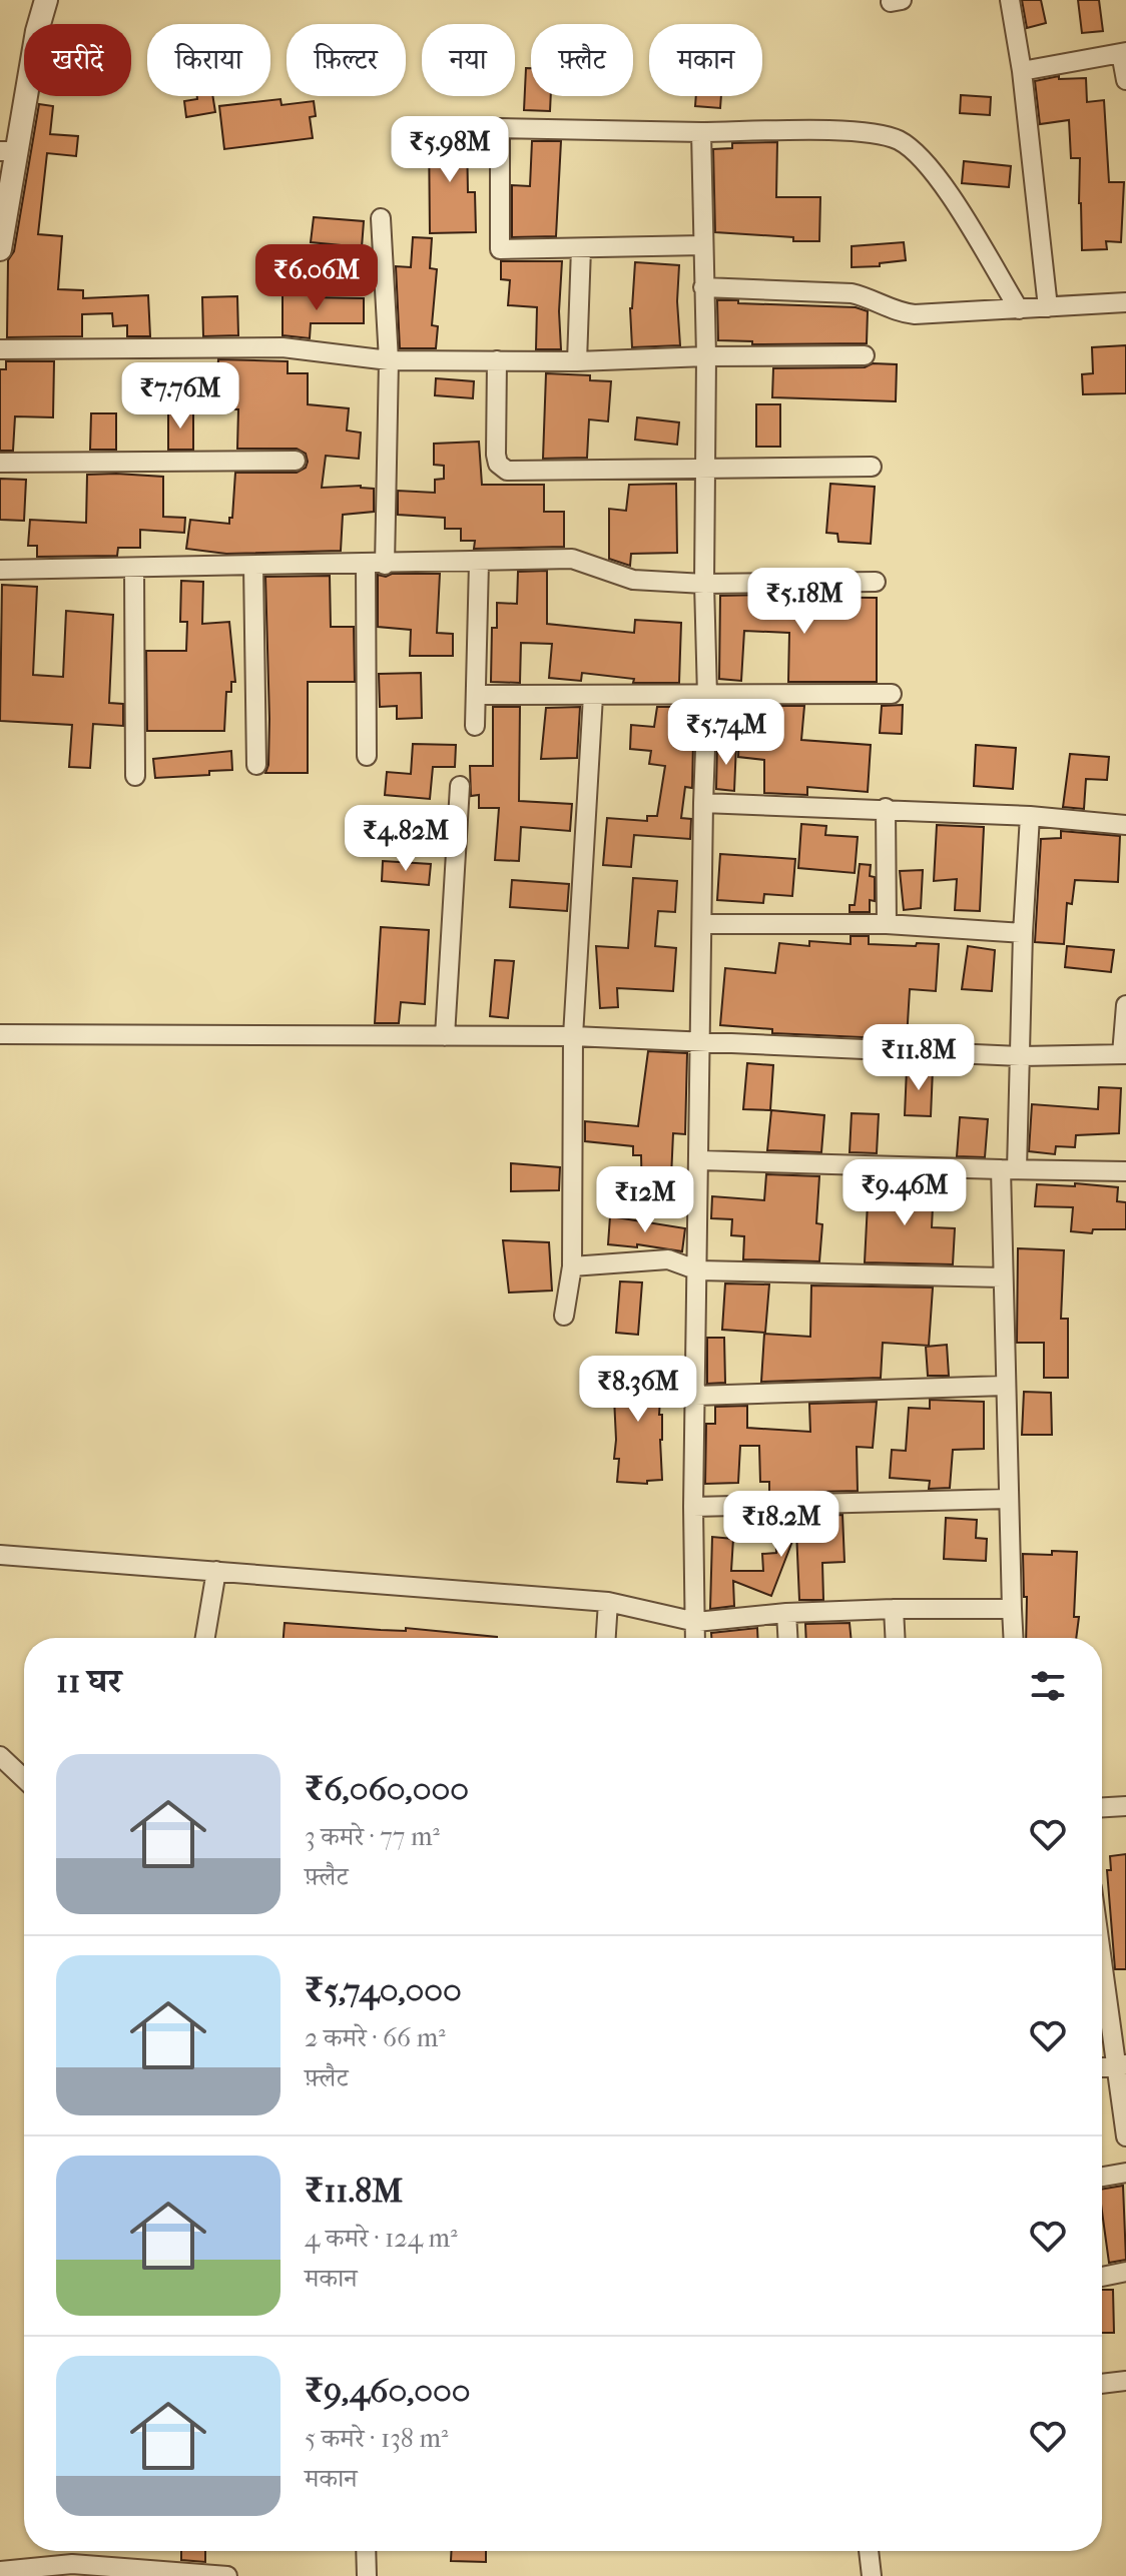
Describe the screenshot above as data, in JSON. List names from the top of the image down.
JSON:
{
  "page": {
    "chip": [
      "खरीदें",
      "किराया",
      "फ़िल्टर",
      "नया",
      "फ़्लैट",
      "मकान"
    ],
    "price": [
      "₹5.98M",
      "₹6.06M",
      "₹7.76M",
      "₹5.18M",
      "₹5.74M",
      "₹4.82M",
      "₹11.8M",
      "₹9.46M",
      "₹12M",
      "₹8.36M",
      "₹18.2M"
    ],
    "heading": "11 घर",
    "list": [
      {
        "name": "₹6,060,000",
        "note": "3 कमरे · 77 m² · फ़्लैट"
      },
      {
        "name": "₹5,740,000",
        "note": "2 कमरे · 66 m² · फ़्लैट"
      },
      {
        "name": "₹11.8M",
        "note": "4 कमरे · 124 m² · मकान"
      },
      {
        "name": "₹9,460,000",
        "note": "5 कमरे · 138 m² · मकान"
      }
    ]
  }
}
